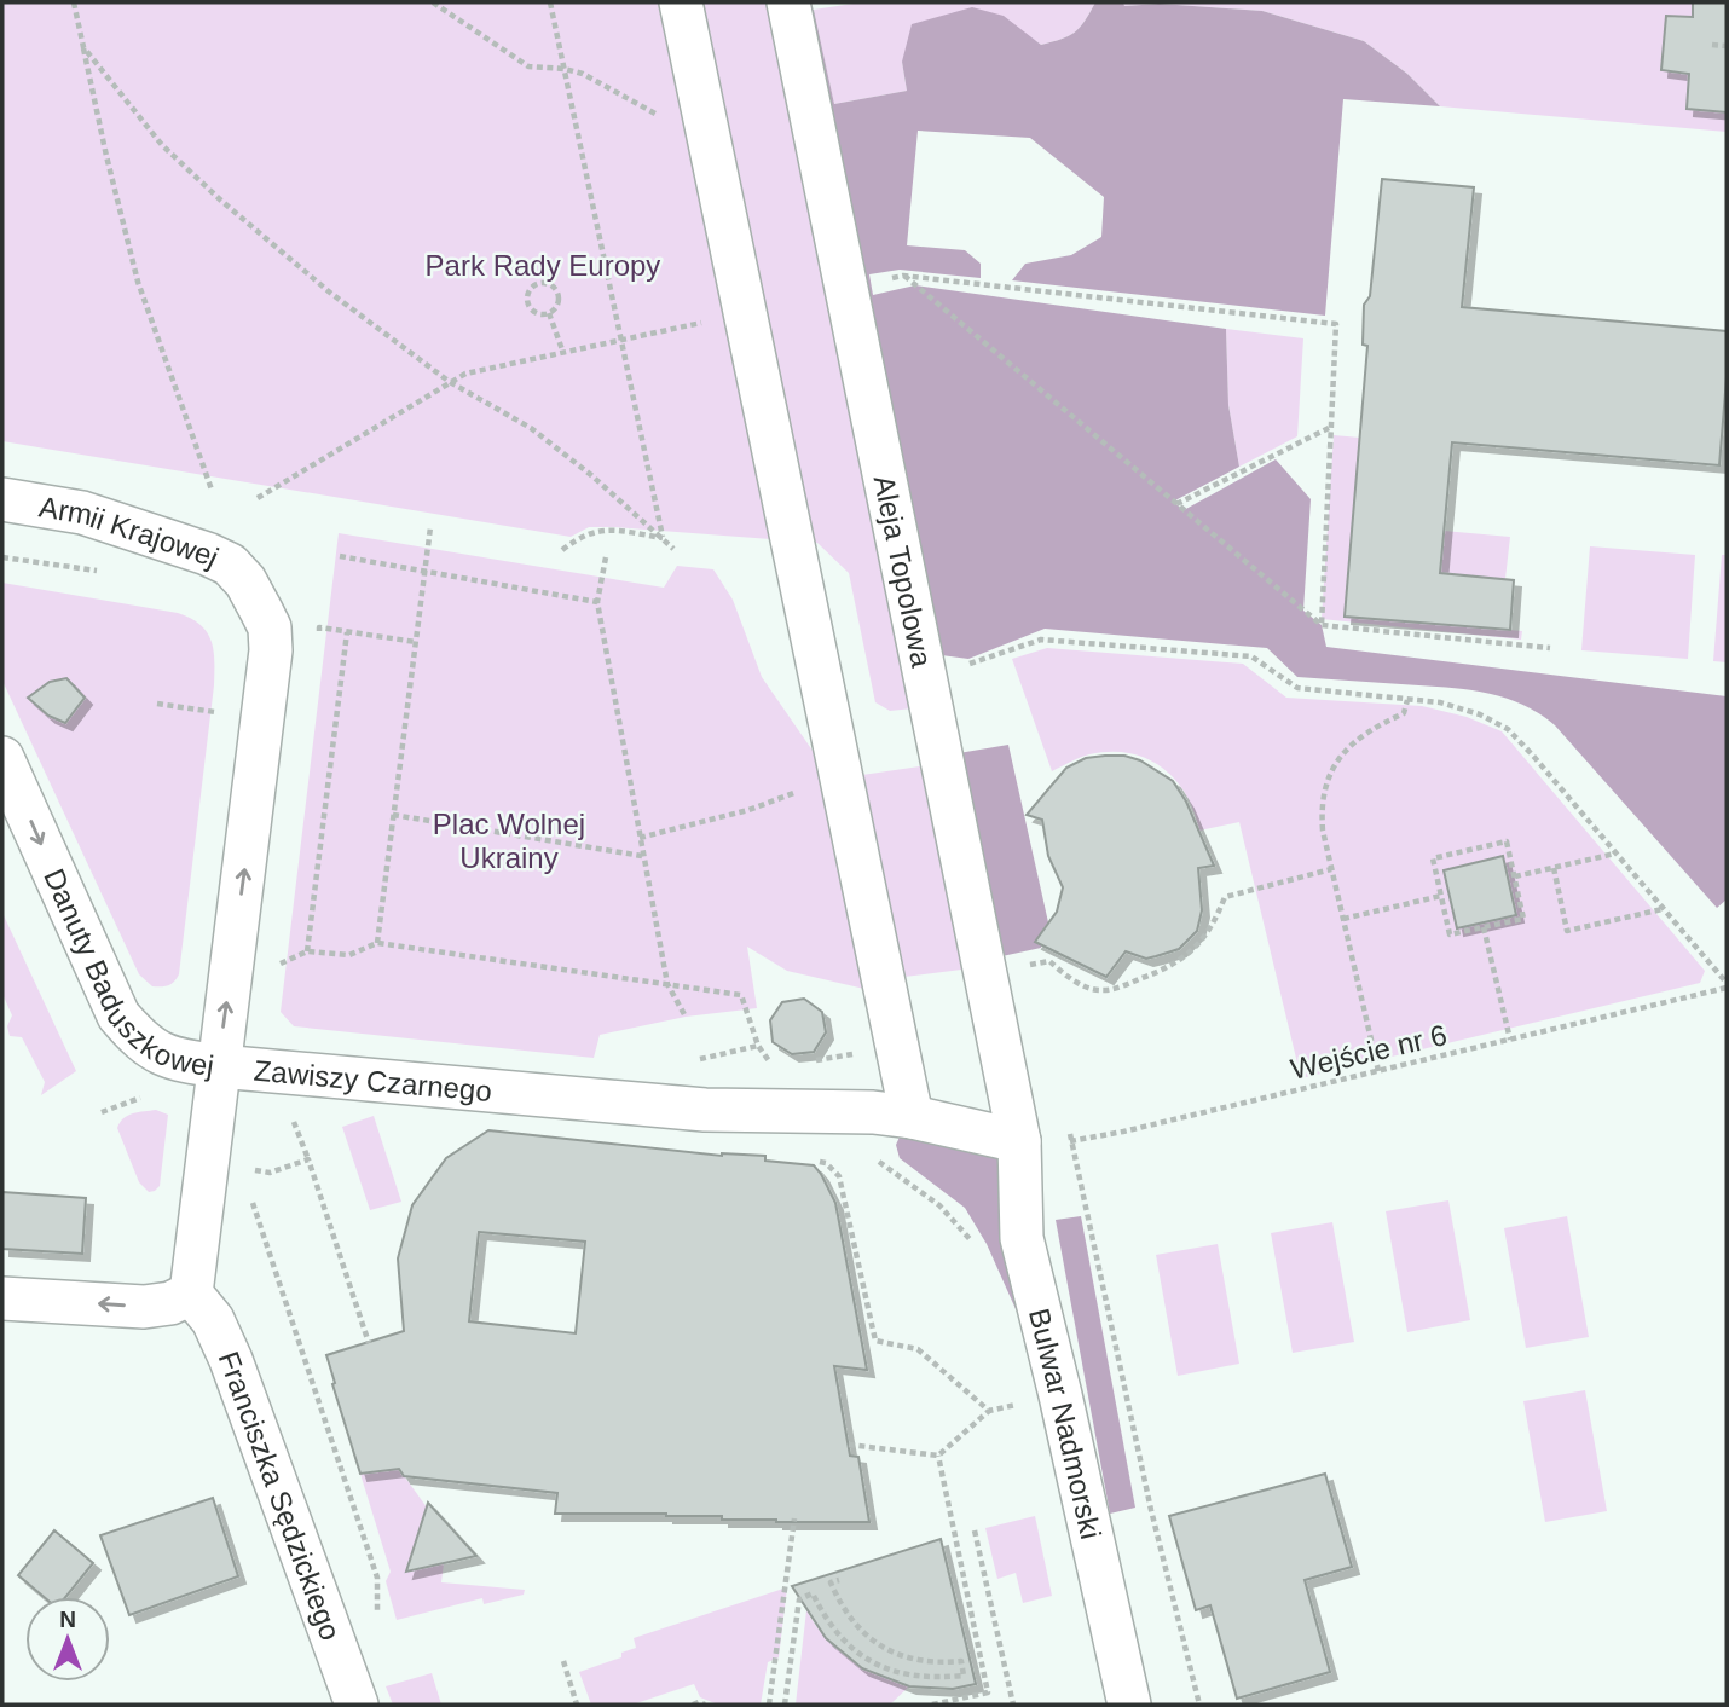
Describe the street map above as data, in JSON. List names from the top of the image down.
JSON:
{
  "streets": {
    "street": [
      "Armii Krajowej",
      "Aleja Topolowa",
      "Danuty Baduszkowej",
      "Zawiszy Czarnego",
      "Bulwar Nadmorski",
      "Franciszka Sędzickiego"
    ],
    "path": ["Wejście nr 6"]
  },
  "crossings": [
    ["Armii Krajowej", "Zawiszy Czarnego"],
    ["Aleja Topolowa", "Wejście nr 6"],
    ["Aleja Topolowa", "Zawiszy Czarnego"],
    ["Aleja Topolowa", "Bulwar Nadmorski"],
    ["Danuty Baduszkowej", "Zawiszy Czarnego"],
    ["Danuty Baduszkowej", "Franciszka Sędzickiego"],
    ["Wejście nr 6", "Zawiszy Czarnego"],
    ["Wejście nr 6", "Bulwar Nadmorski"],
    ["Zawiszy Czarnego", "Bulwar Nadmorski"]
  ],
  "one_way": ["Danuty Baduszkowej", "Zawiszy Czarnego"],
  "parks": ["Park Rady Europy", "Plac Wolnej Ukrainy"],
  "north": "top"
}
